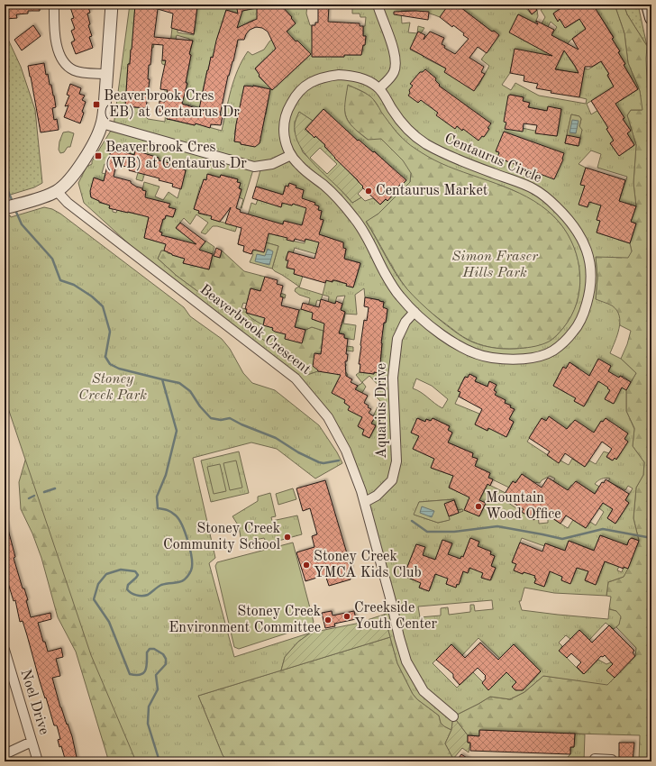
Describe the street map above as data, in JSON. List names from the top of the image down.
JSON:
{
  "streets": {
    "street": [
      "Centaurus Circle",
      "Beaverbrook Crescent",
      "Aquarius Drive",
      "Noel Drive"
    ]
  },
  "crossings": [
    ["Centaurus Circle", "Aquarius Drive"],
    ["Beaverbrook Crescent", "Aquarius Drive"]
  ],
  "parks": ["Simon Fraser Hills Park", "Stoney Creek Park"],
  "places": {
    "transit": ["Beaverbrook Cres (EB) at Centaurus Dr", "Beaverbrook Cres (WB) at Centaurus Dr"],
    "other": [
      "Centaurus Market",
      "Mountain Wood Office",
      "Stoney Creek Community School",
      "Stoney Creek YMCA Kids Club",
      "Creekside Youth Center",
      "Stoney Creek Environment Committee"
    ]
  }
}
